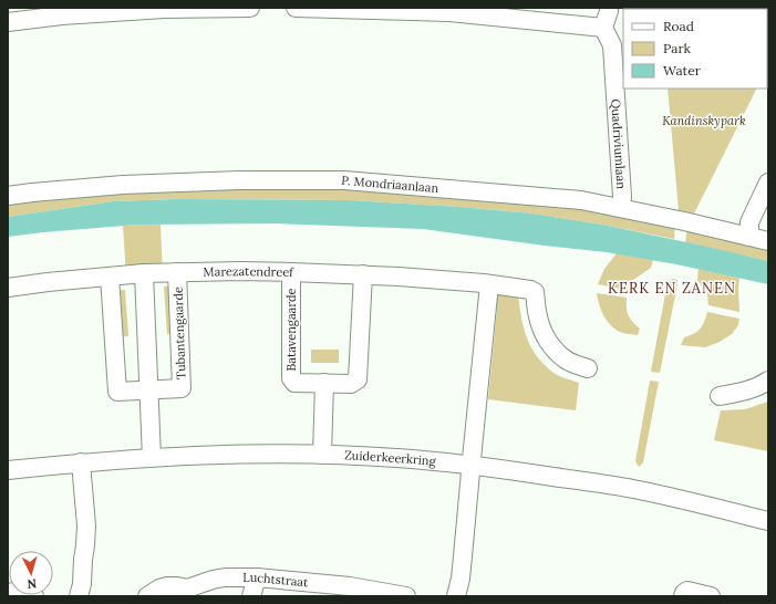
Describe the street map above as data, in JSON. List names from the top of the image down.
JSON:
{
  "streets": {
    "street": [
      "Quadriviumlaan",
      "P. Mondriaanlaan",
      "Marezatendreef",
      "Batavengaarde",
      "Tubantengaarde",
      "Zuiderkeerkring",
      "Luchtstraat"
    ]
  },
  "crossings": [
    ["Quadriviumlaan", "P. Mondriaanlaan"],
    ["Marezatendreef", "Batavengaarde"],
    ["Marezatendreef", "Tubantengaarde"]
  ],
  "districts": ["KERK EN ZANEN"],
  "parks": ["Kandinskypark"],
  "legend": ["Road", "Park", "Water"],
  "north": "bottom"
}
